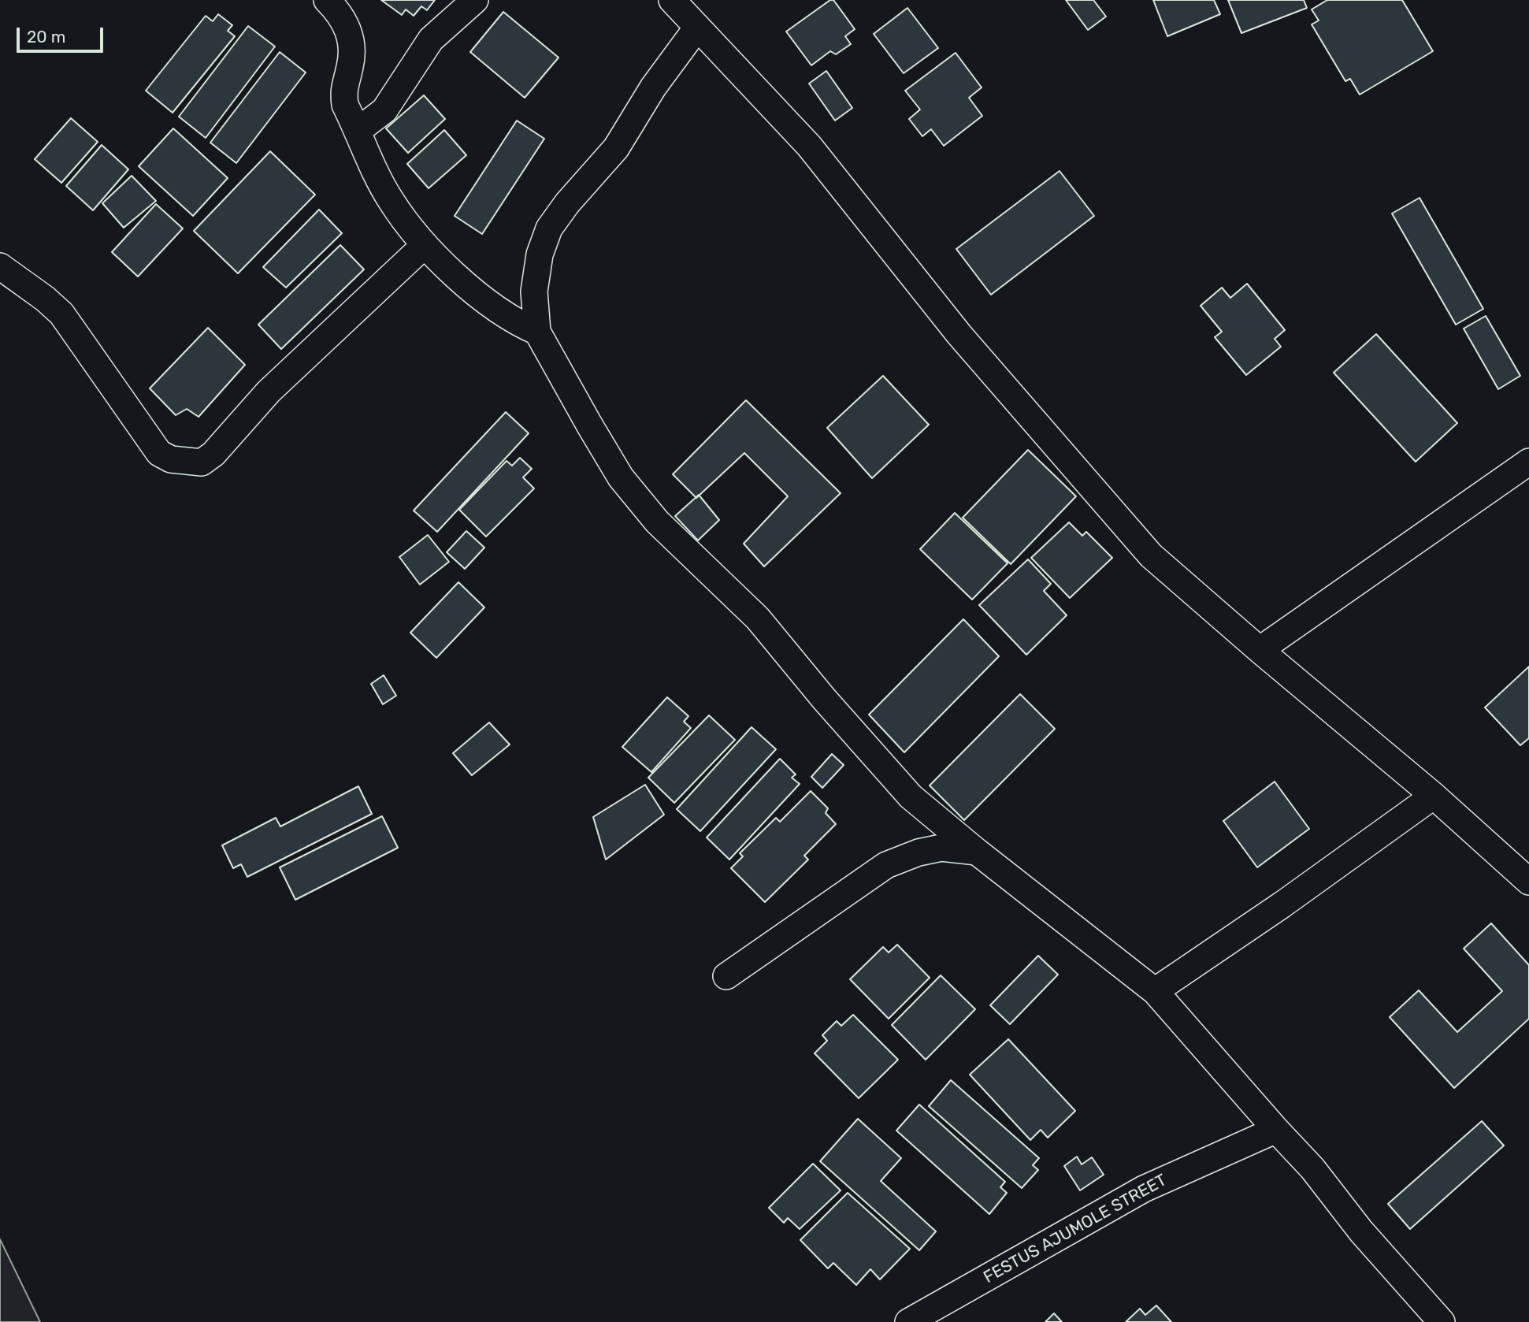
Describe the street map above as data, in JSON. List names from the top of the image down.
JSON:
{
  "streets": {
    "street": ["FESTUS AJUMOLE STREET"]
  },
  "scale_bar": "20 m"
}
